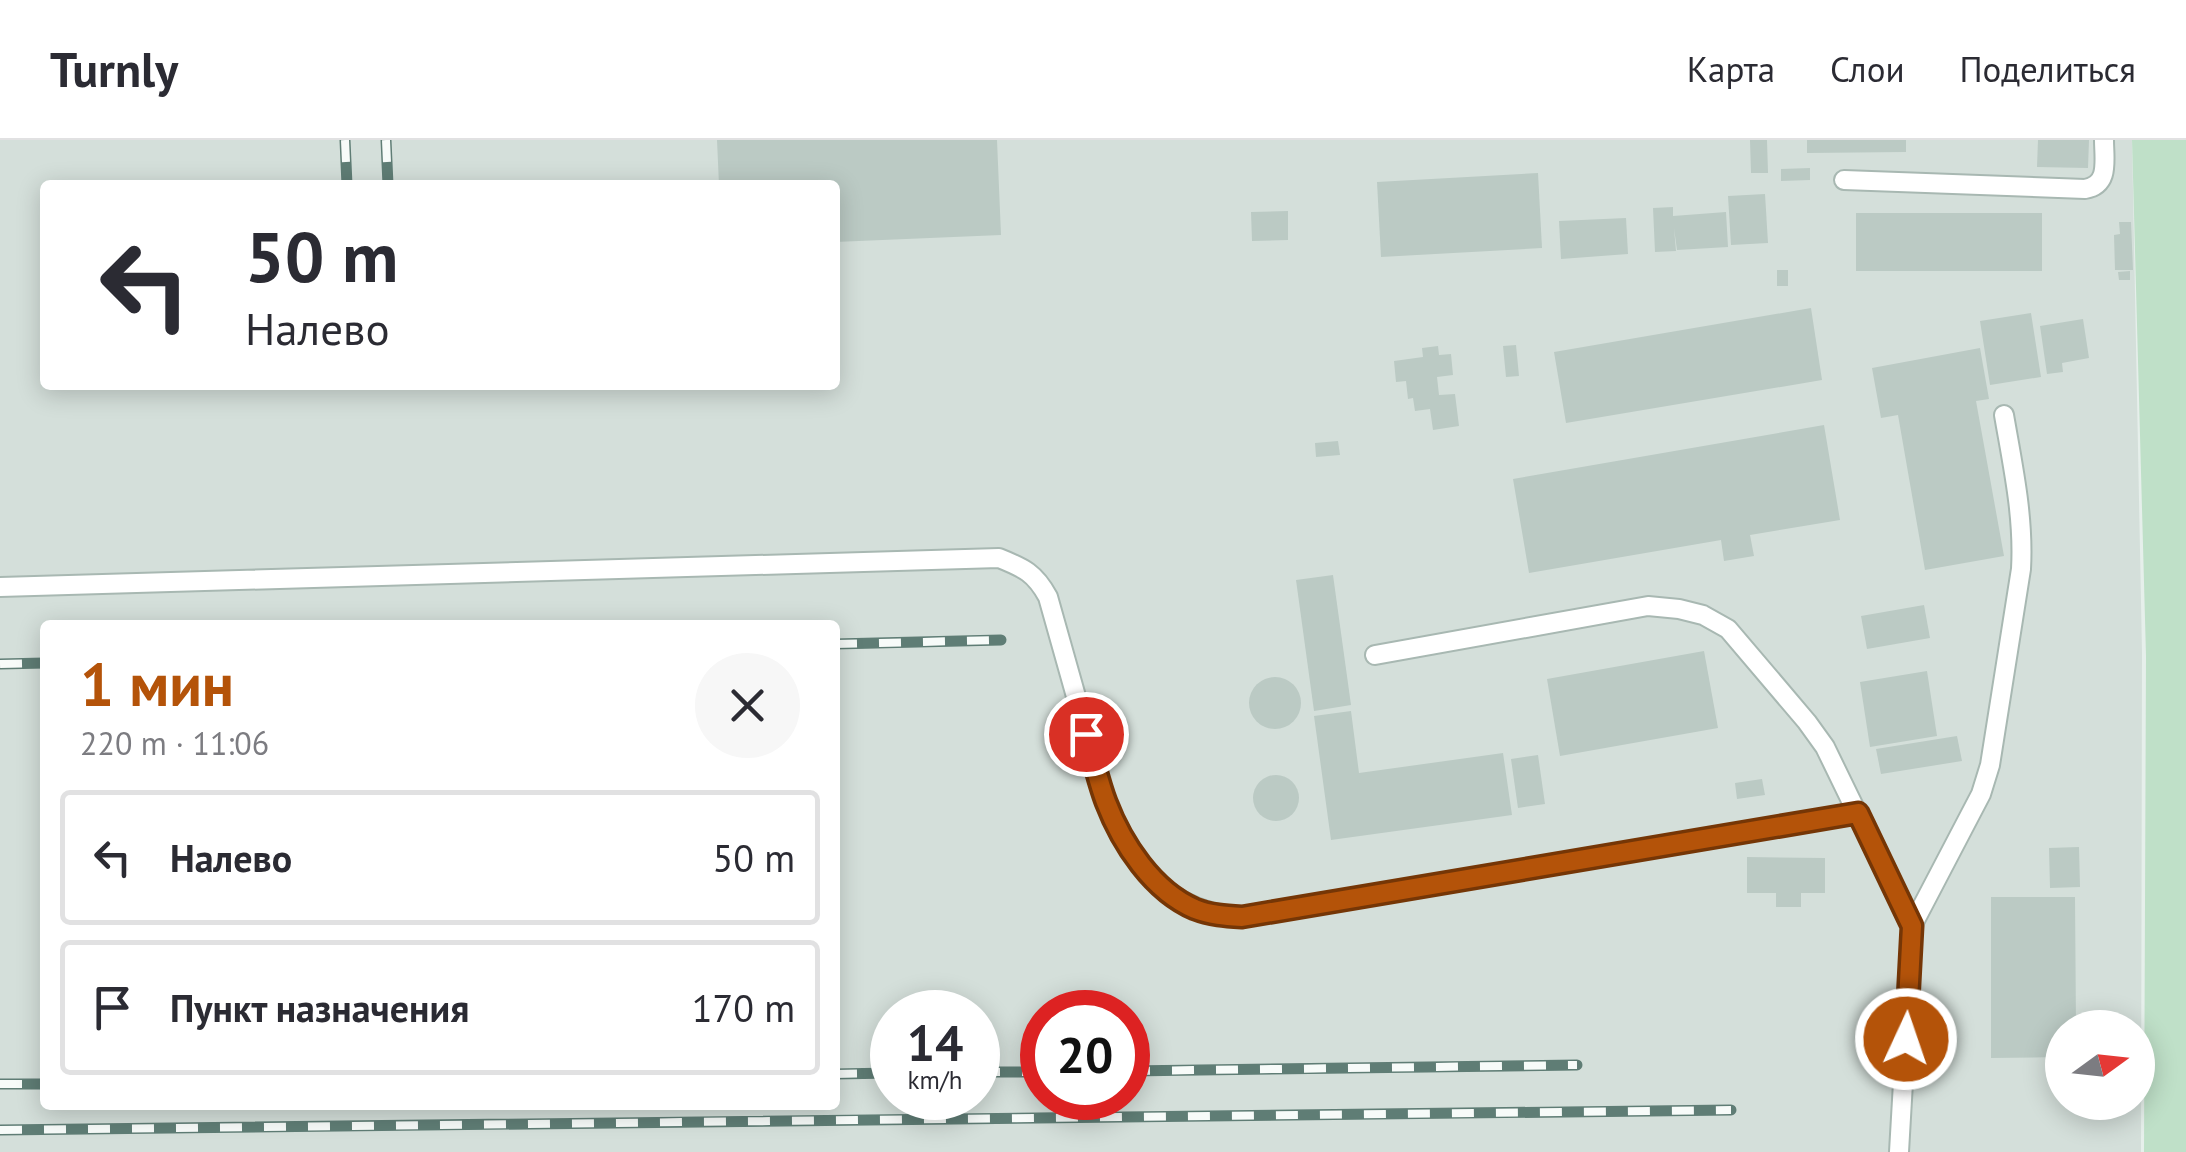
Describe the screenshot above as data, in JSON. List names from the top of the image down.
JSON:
{
  "north": "right",
  "page": {
    "header": "Turnly",
    "nav": ["Карта", "Слои", "Поделиться"],
    "turn": ["50 m", "Налево"],
    "heading": ["1 мин", "220 m · 11:06"],
    "list": [
      {
        "name": "Налево",
        "value": "50 m"
      },
      {
        "name": "Пункт назначения",
        "value": "170 m"
      }
    ],
    "speed": "14 km/h",
    "limit": "20"
  }
}
